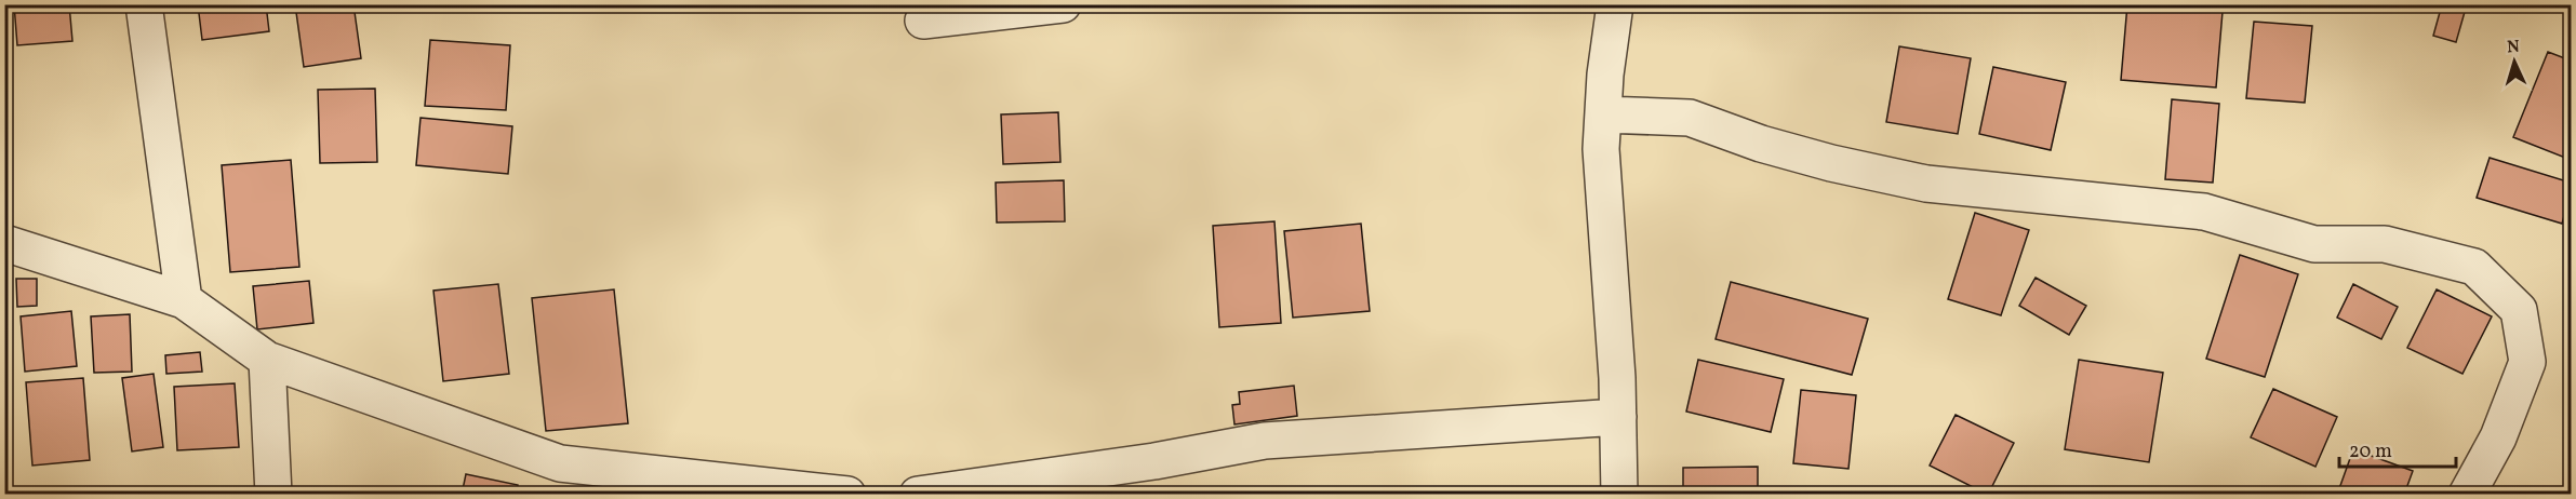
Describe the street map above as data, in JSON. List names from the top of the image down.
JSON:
{
  "scale_bar": "20 m",
  "north": "top"
}
